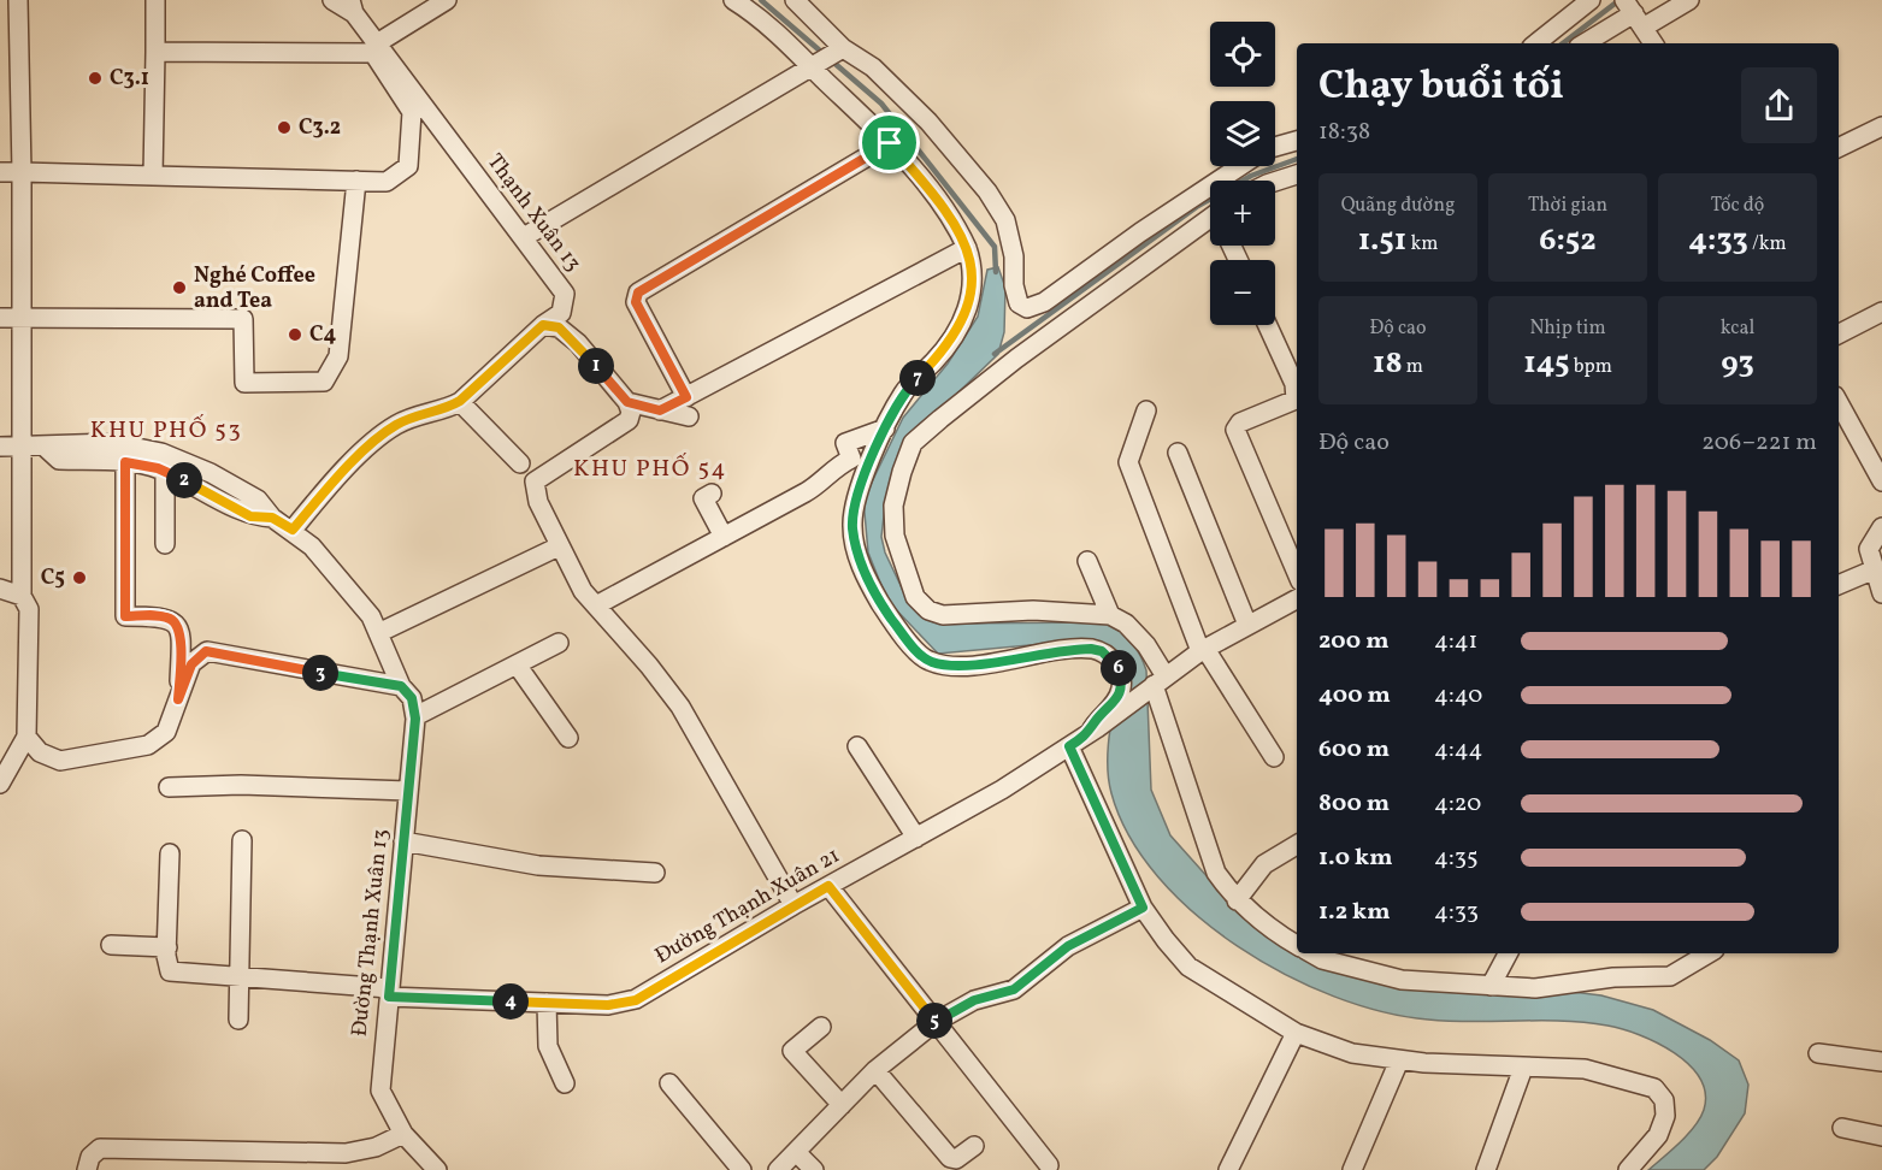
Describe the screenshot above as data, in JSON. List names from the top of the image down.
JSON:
{
  "streets": {
    "street": ["Thạnh Xuân 13", "Đường Thạnh Xuân 21", "Đường Thạnh Xuân 13"]
  },
  "crossings": [
    ["Đường Thạnh Xuân 21", "Đường Thạnh Xuân 13"]
  ],
  "districts": ["KHU PHỐ 53", "KHU PHỐ 54"],
  "places": [
    "С3.1",
    "C3.2",
    "Nghé Coffee and Tea",
    "C4",
    "C5"
  ],
  "page": {
    "map_buttons": ["+", "−"],
    "heading": ["Chạy buổi tối", "18:38"],
    "stats": [
      ["Quãng đường", "1.51 km"],
      ["Thời gian", "6:52"],
      ["Tốc độ", "4:33 /km"],
      ["Độ cao", "18 m"],
      ["Nhịp tim", "145 bpm"],
      ["kcal", "93"]
    ],
    "pins": [
      "1",
      "7",
      "2",
      "6",
      "3",
      "4",
      "5"
    ],
    "chart": ["Độ cao", "206–221 m"],
    "list": [
      {
        "name": "200 m",
        "note": "4:41"
      },
      {
        "name": "400 m",
        "note": "4:40"
      },
      {
        "name": "600 m",
        "note": "4:44"
      },
      {
        "name": "800 m",
        "note": "4:20"
      },
      {
        "name": "1.0 km",
        "note": "4:35"
      },
      {
        "name": "1.2 km",
        "note": "4:33"
      }
    ]
  }
}
